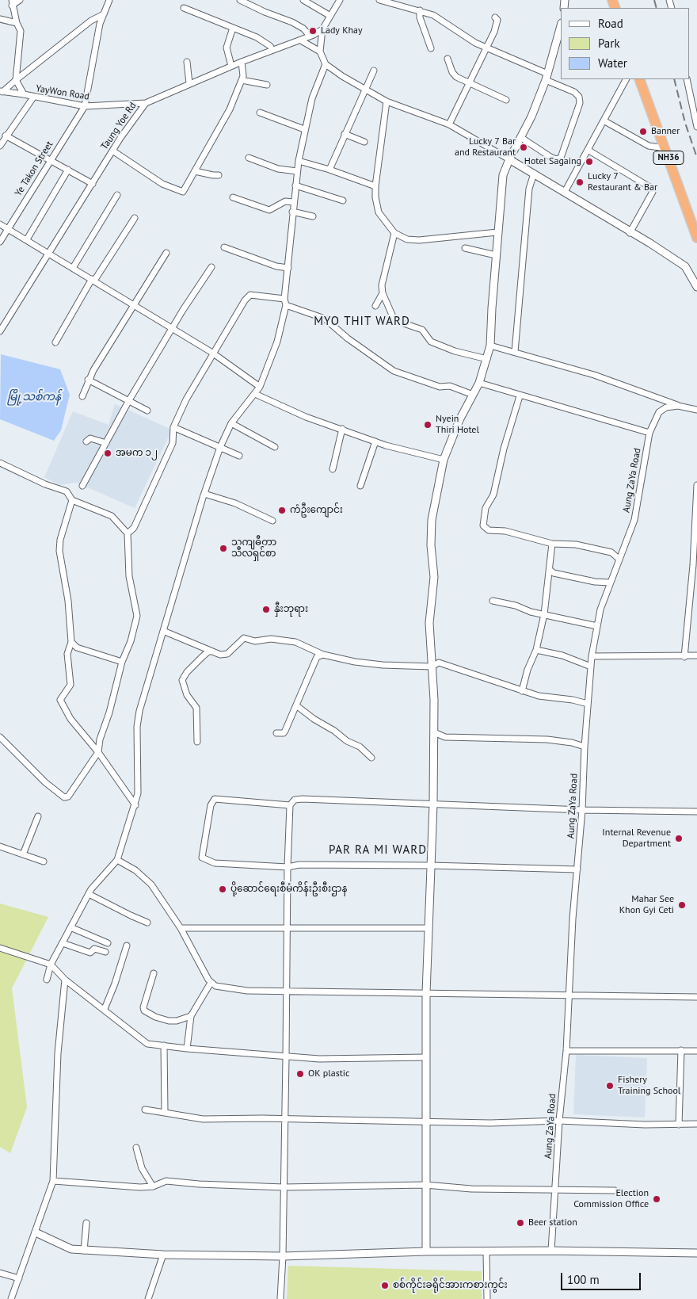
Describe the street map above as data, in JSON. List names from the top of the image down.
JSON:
{
  "streets": {
    "highway": ["NH36"],
    "street": [
      "YayWon Road",
      "Taung Yoe Rd",
      "Ye Takon Street",
      "Aung ZaYa Road"
    ]
  },
  "crossings": [
    ["YayWon Road", "Taung Yoe Rd"],
    ["YayWon Road", "Ye Takon Street"]
  ],
  "districts": ["MYO THIT WARD", "PAR RA MI WARD"],
  "water": ["မြို့သစ်ကန်"],
  "places": [
    "Lady Khay",
    "Banner",
    "Lucky 7 Bar and Restaurant",
    "Hotel Sagaing",
    "Lucky 7 Restaurant & Bar",
    "Nyein Thiri Hotel",
    "အမက ၁၂",
    "ကံဦးကျောင်း",
    "သကျဓီတာ သီလရှင်စာ",
    "နှီးဘုရား",
    "Internal Revenue Department",
    "ပို့ဆောင်ရေးစီမံကိန်းဦးစီးဌာန",
    "Mahar See Khon Gyi Ceti",
    "OK plastic",
    "Fishery Training School",
    "Election Commission Office",
    "Beer station",
    "စစ်ကိုင်းခရိုင်အားကစားကွင်း"
  ],
  "legend": ["Road", "Park", "Water"],
  "scale_bar": "100 m"
}
